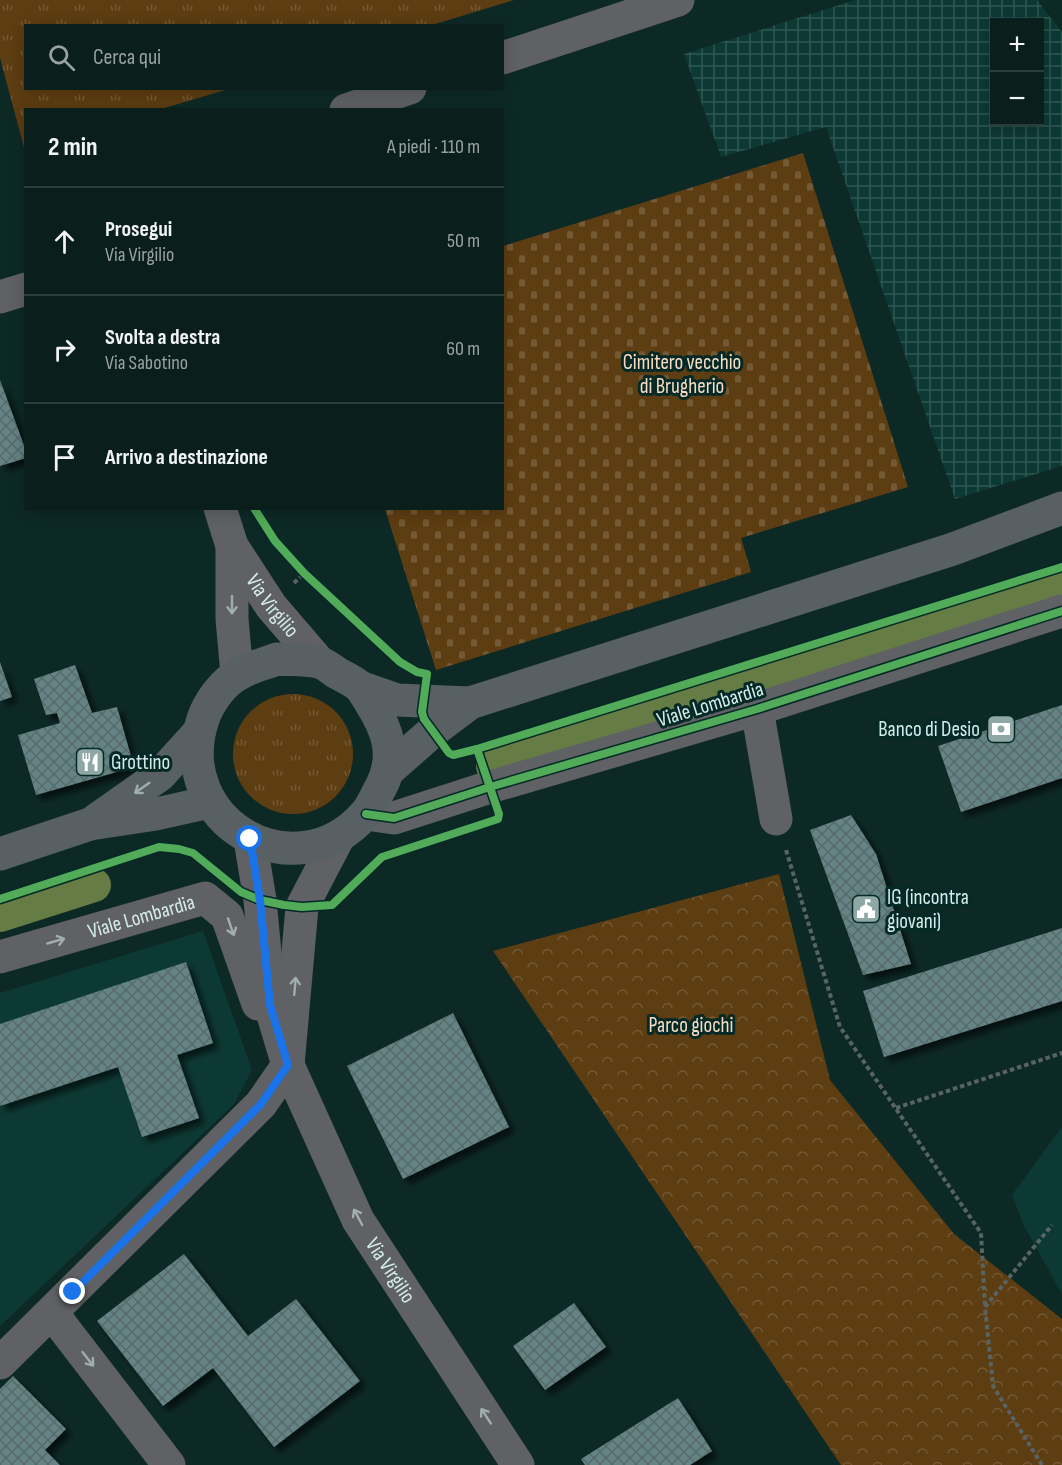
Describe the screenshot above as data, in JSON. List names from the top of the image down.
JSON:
{
  "streets": {
    "street": ["Via Virgilio", "Viale Lombardia"]
  },
  "crossings": [
    ["Via Virgilio", "Viale Lombardia"]
  ],
  "parks": ["Cimitero vecchio di Brugherio", "Parco giochi"],
  "places": {
    "bank": ["Banco di Desio"],
    "restaurant": ["Grottino"],
    "public building": ["IG (incontra giovani)"]
  },
  "page": {
    "map_buttons": ["+", "−"],
    "search": "Cerca qui",
    "heading": ["2 min", "A piedi · 110 m"],
    "list": [
      ["Prosegui", "Via Virgilio", "50 m"],
      ["Svolta a destra", "Via Sabotino", "60 m"],
      "Arrivo a destinazione"
    ]
  }
}
